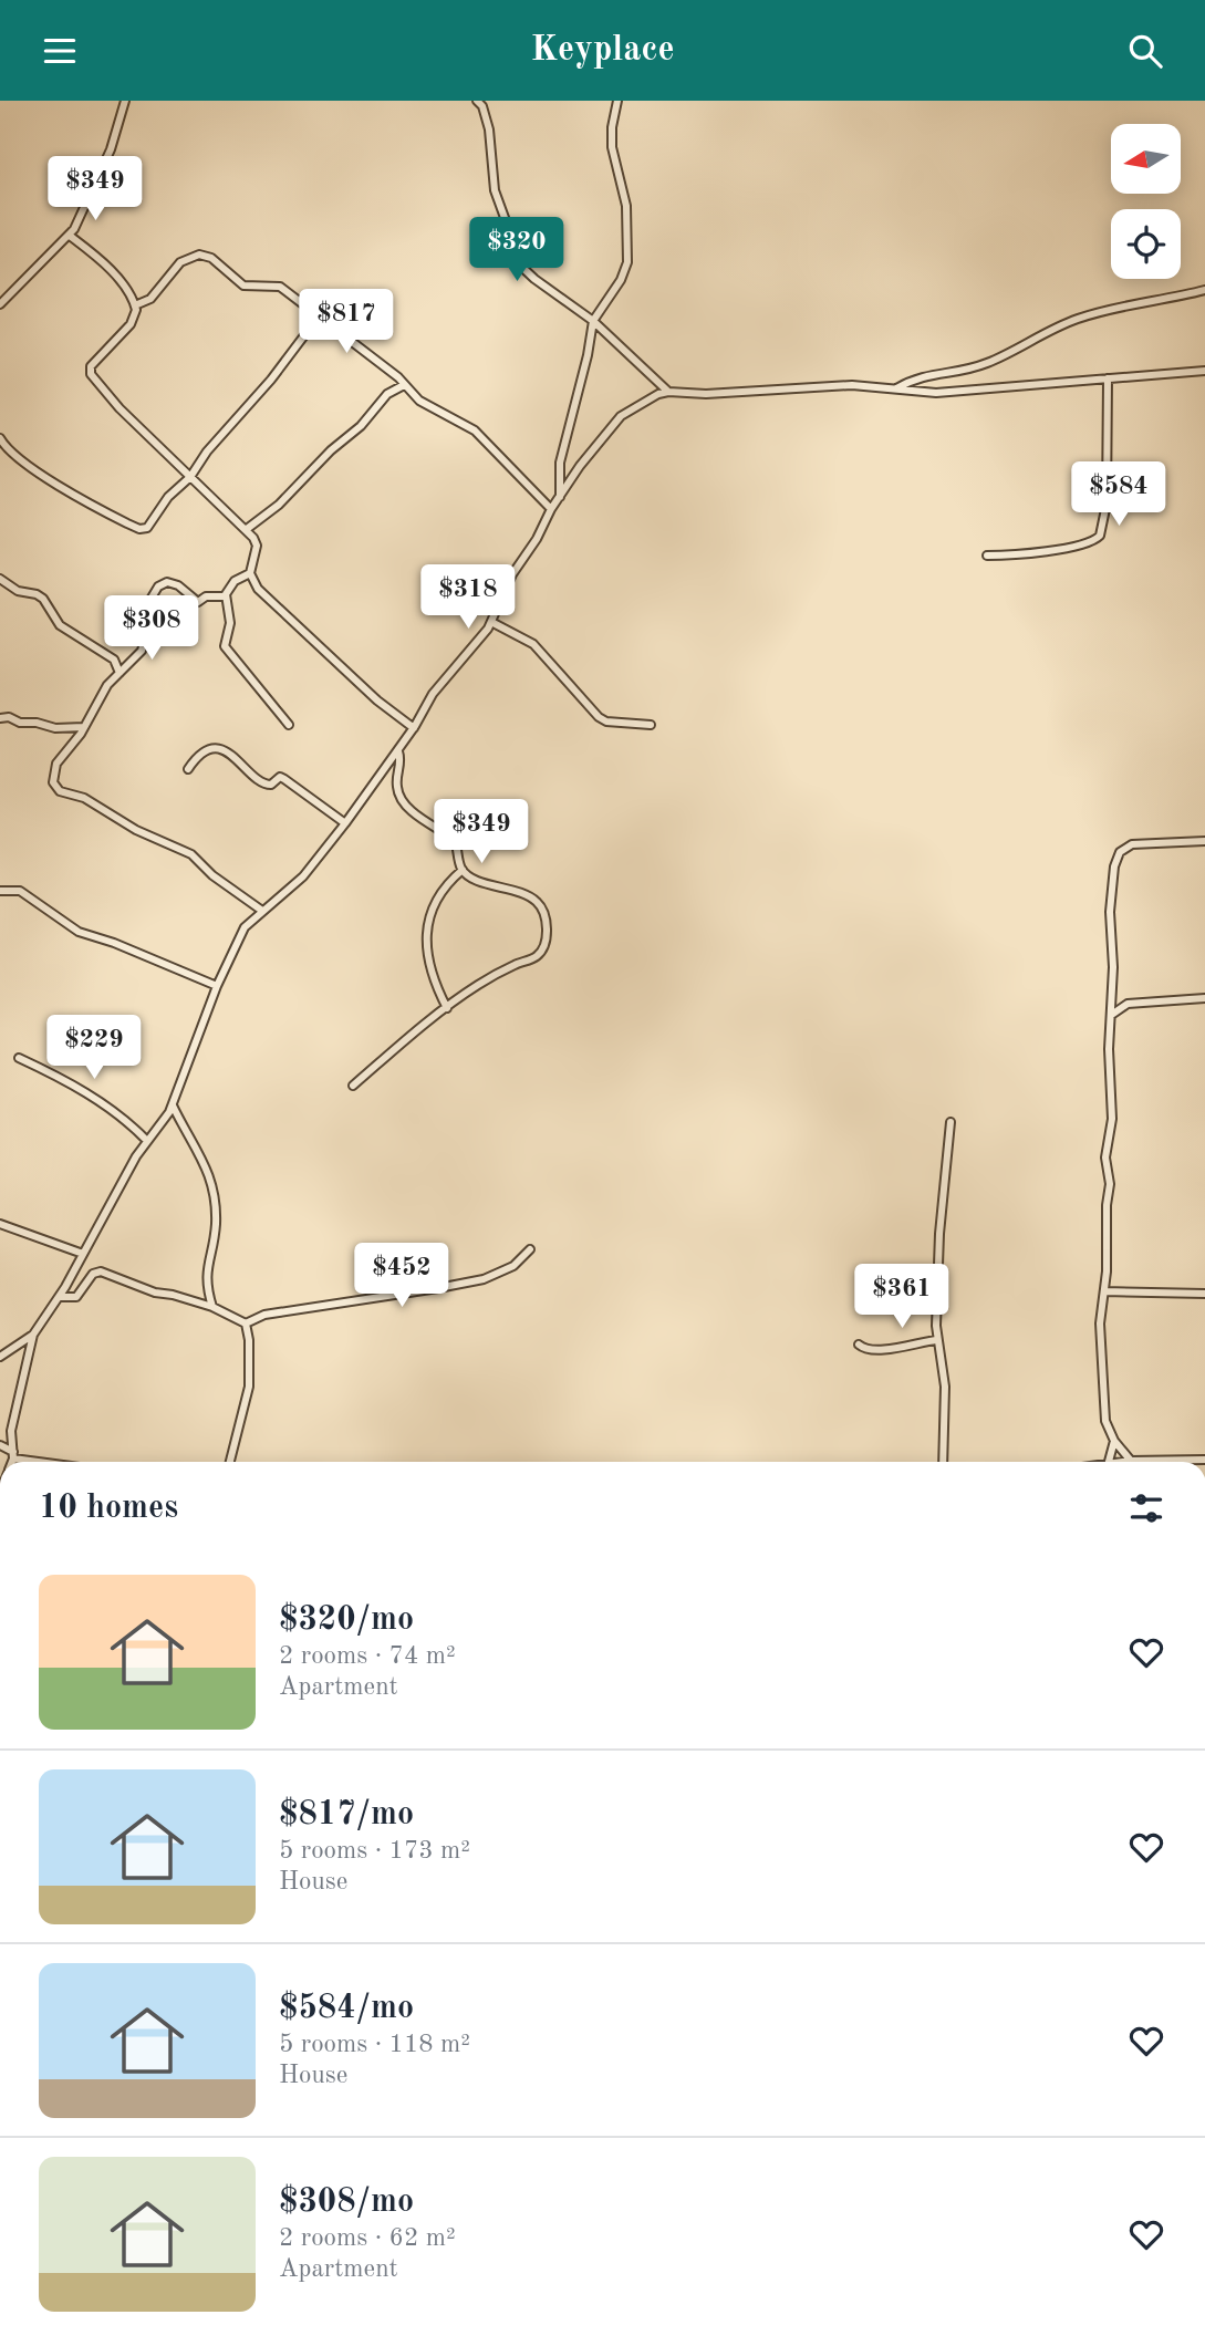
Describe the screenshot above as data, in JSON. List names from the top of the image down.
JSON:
{
  "north": "left",
  "page": {
    "header": "Keyplace",
    "price": [
      "$349",
      "$320",
      "$817",
      "$584",
      "$318",
      "$308",
      "$349",
      "$229",
      "$452",
      "$361"
    ],
    "heading": "10 homes",
    "list": [
      {
        "name": "$320/mo",
        "note": "2 rooms · 74 m² · Apartment"
      },
      {
        "name": "$817/mo",
        "note": "5 rooms · 173 m² · House"
      },
      {
        "name": "$584/mo",
        "note": "5 rooms · 118 m² · House"
      },
      {
        "name": "$308/mo",
        "note": "2 rooms · 62 m² · Apartment"
      }
    ]
  }
}
